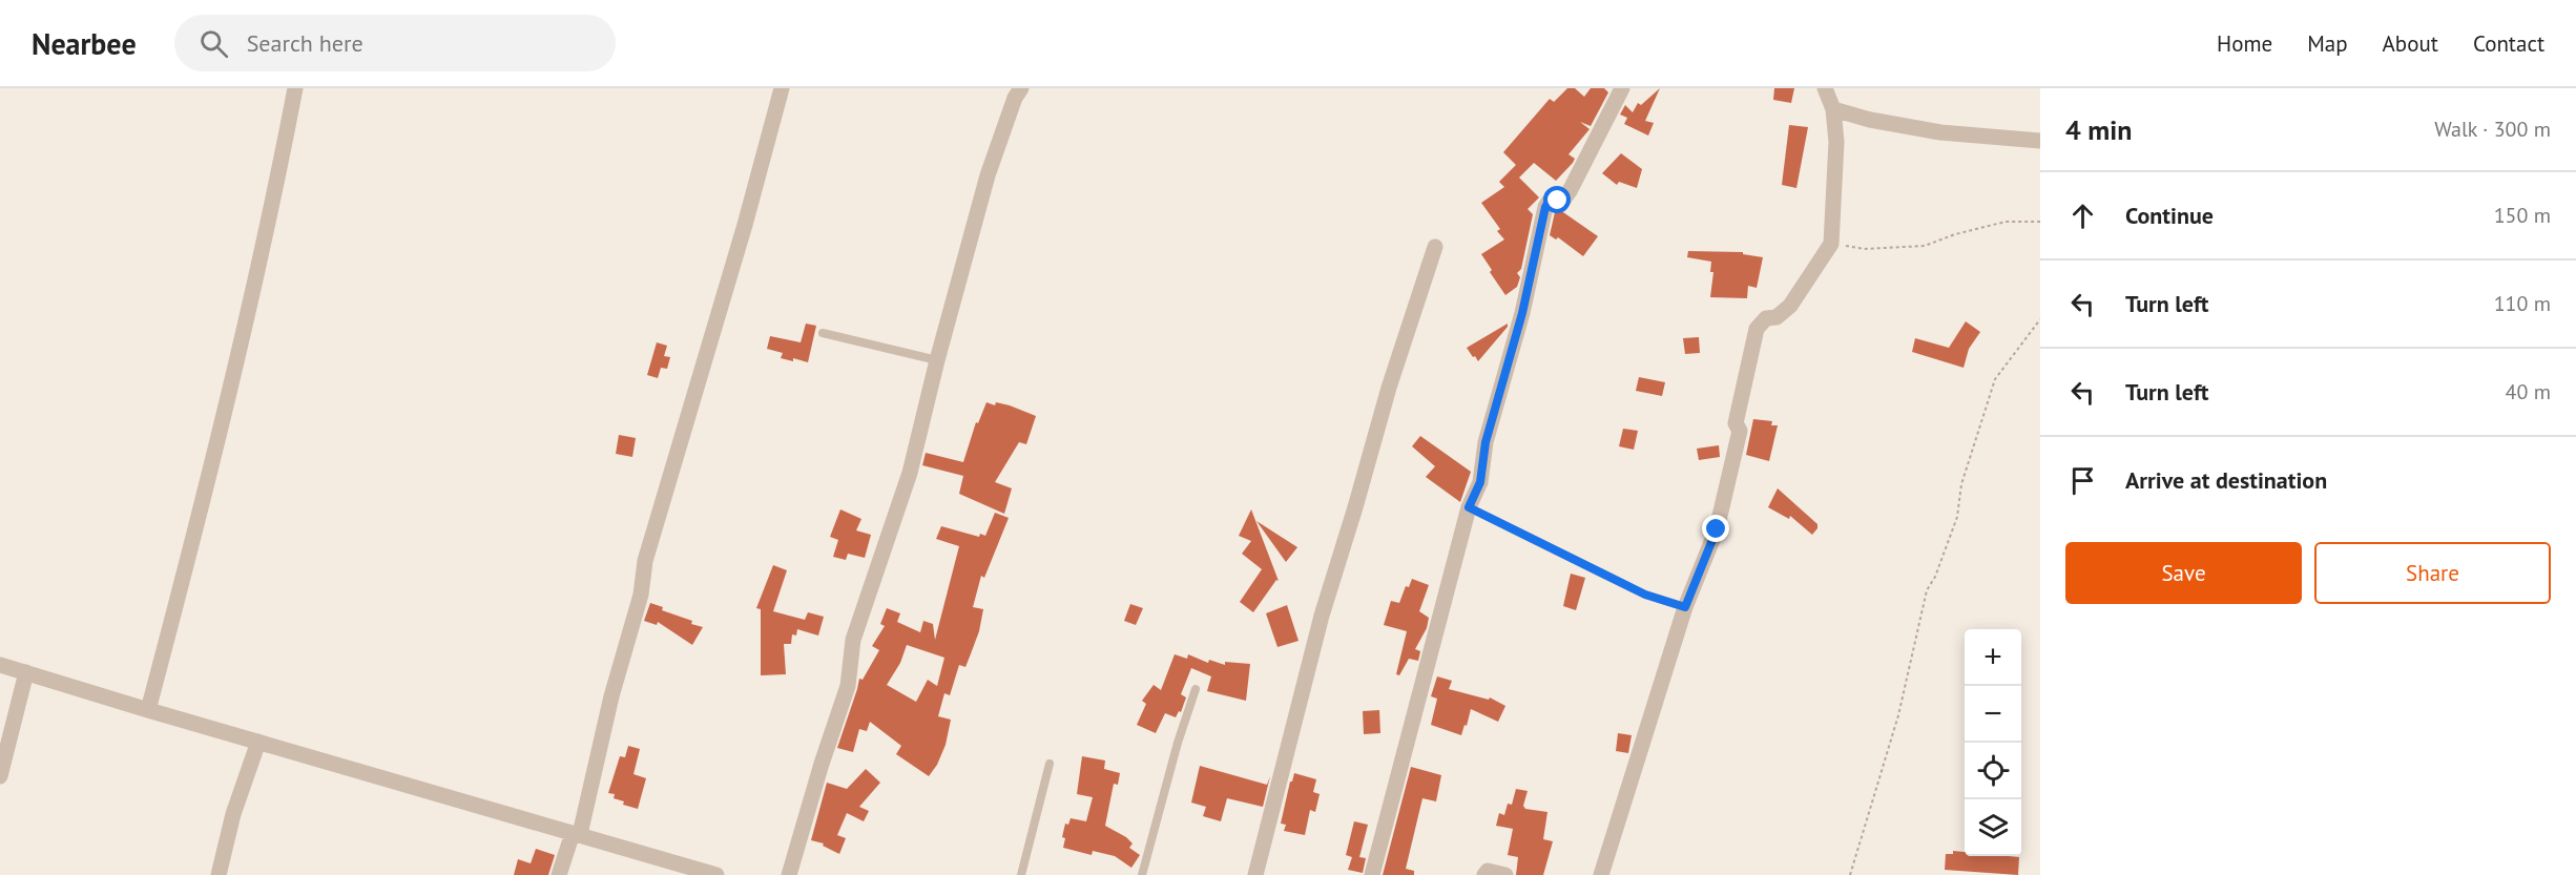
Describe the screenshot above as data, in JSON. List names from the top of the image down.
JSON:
{
  "page": {
    "header": "Nearbee",
    "search": "Search here",
    "nav": [
      "Home",
      "Map",
      "About",
      "Contact"
    ],
    "heading": ["4 min", "Walk · 300 m"],
    "list": [
      ["Continue", "150 m"],
      ["Turn left", "110 m"],
      ["Turn left", "40 m"],
      "Arrive at destination"
    ],
    "buttons": ["Save", "Share"],
    "map_buttons": ["+", "−"]
  }
}
